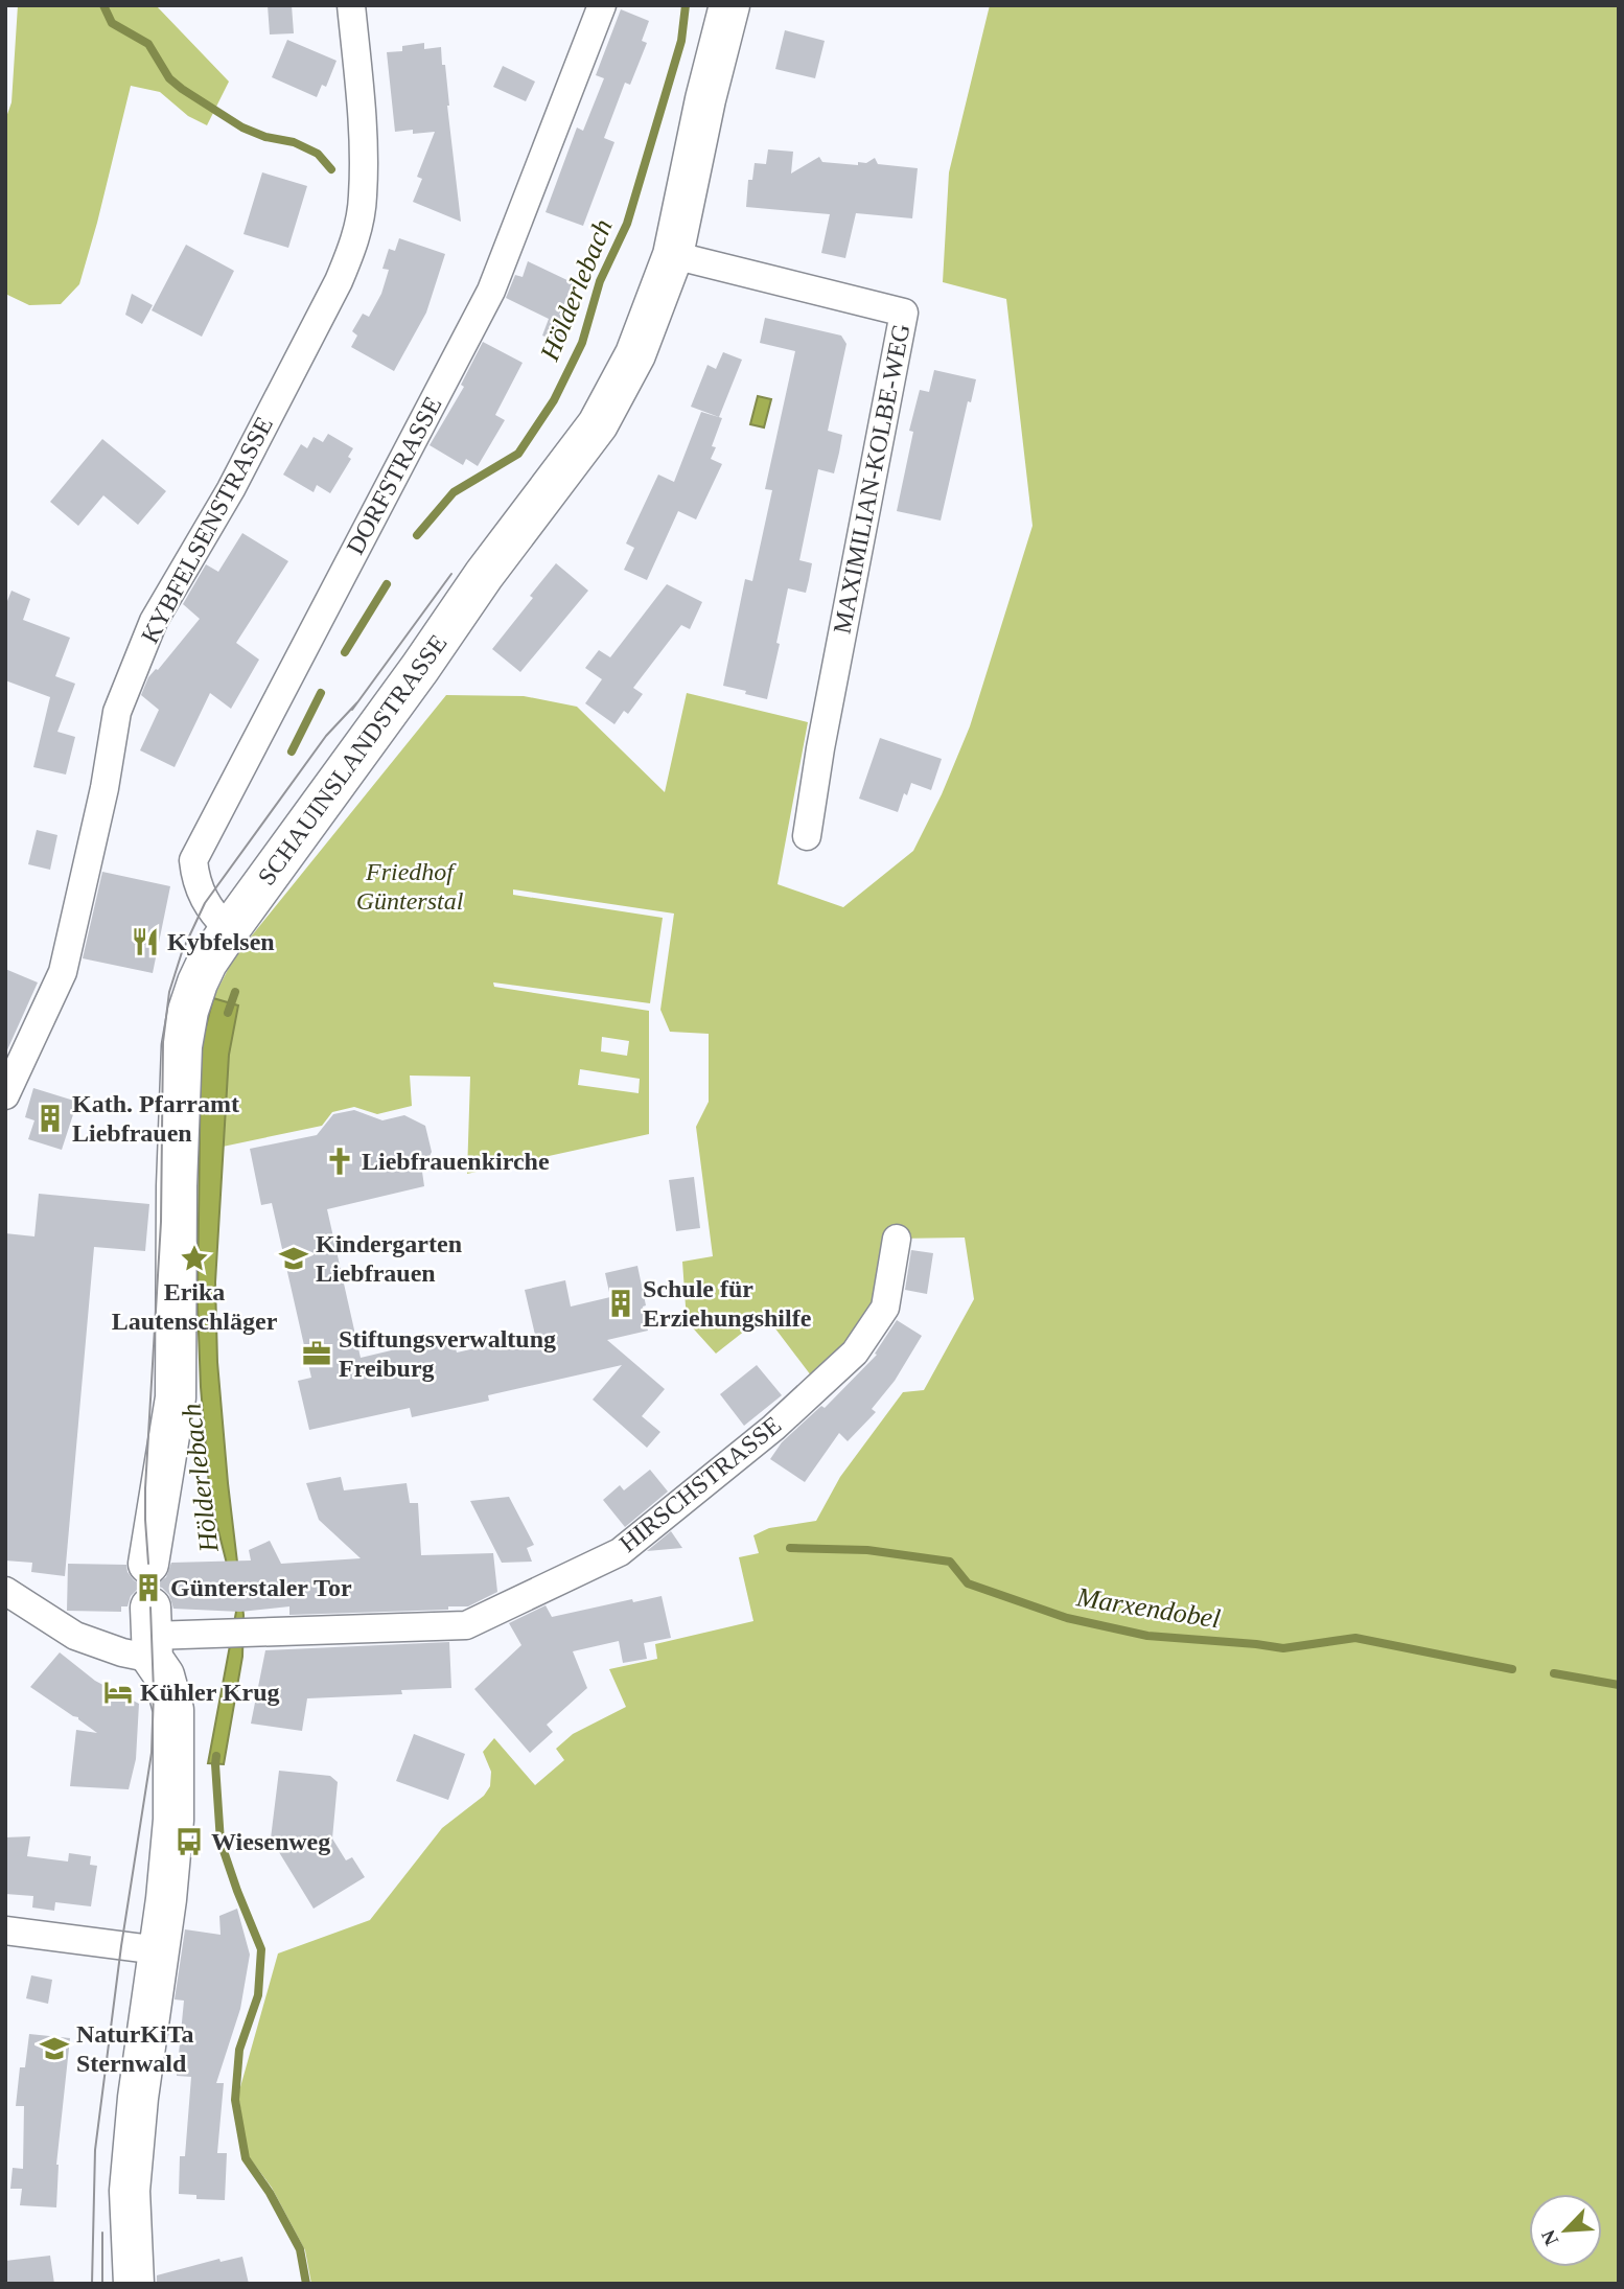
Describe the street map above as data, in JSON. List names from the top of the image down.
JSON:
{
  "streets": {
    "main road": ["SCHAUINSLANDSTRASSE"],
    "street": [
      "DORFSTRASSE",
      "MAXIMILIAN-KOLBE-WEG",
      "KYBFELSENSTRASSE",
      "HIRSCHSTRASSE"
    ]
  },
  "crossings": [
    ["DORFSTRASSE", "SCHAUINSLANDSTRASSE"],
    ["MAXIMILIAN-KOLBE-WEG", "SCHAUINSLANDSTRASSE"]
  ],
  "water": ["Hölderlebach", "Marxendobel"],
  "parks": ["Friedhof Günterstal"],
  "places": {
    "restaurant": ["Kybfelsen"],
    "building": ["Kath. Pfarramt Liebfrauen", "Schule für Erziehungshilfe", "Günterstaler Tor"],
    "church": ["Liebfrauenkirche"],
    "place": ["Erika Lautenschläger"],
    "school or university": ["Kindergarten Liebfrauen", "NaturKiTa Sternwald"],
    "office": ["Stiftungsverwaltung Freiburg"],
    "hotel": ["Kühler Krug"],
    "bus stop": ["Wiesenweg"]
  },
  "north": "bottom left"
}
